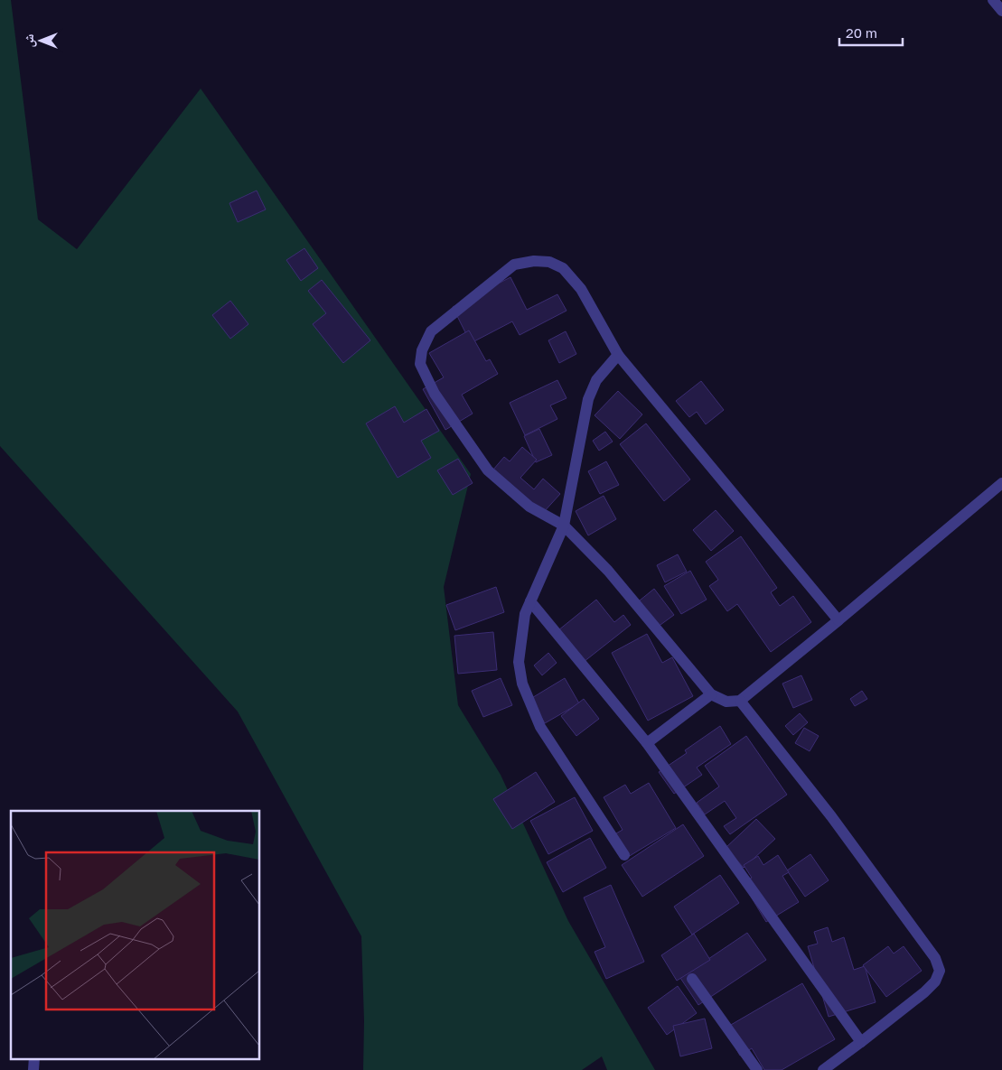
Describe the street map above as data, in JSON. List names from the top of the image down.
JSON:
{
  "scale_bar": "20 m",
  "north": "left"
}
